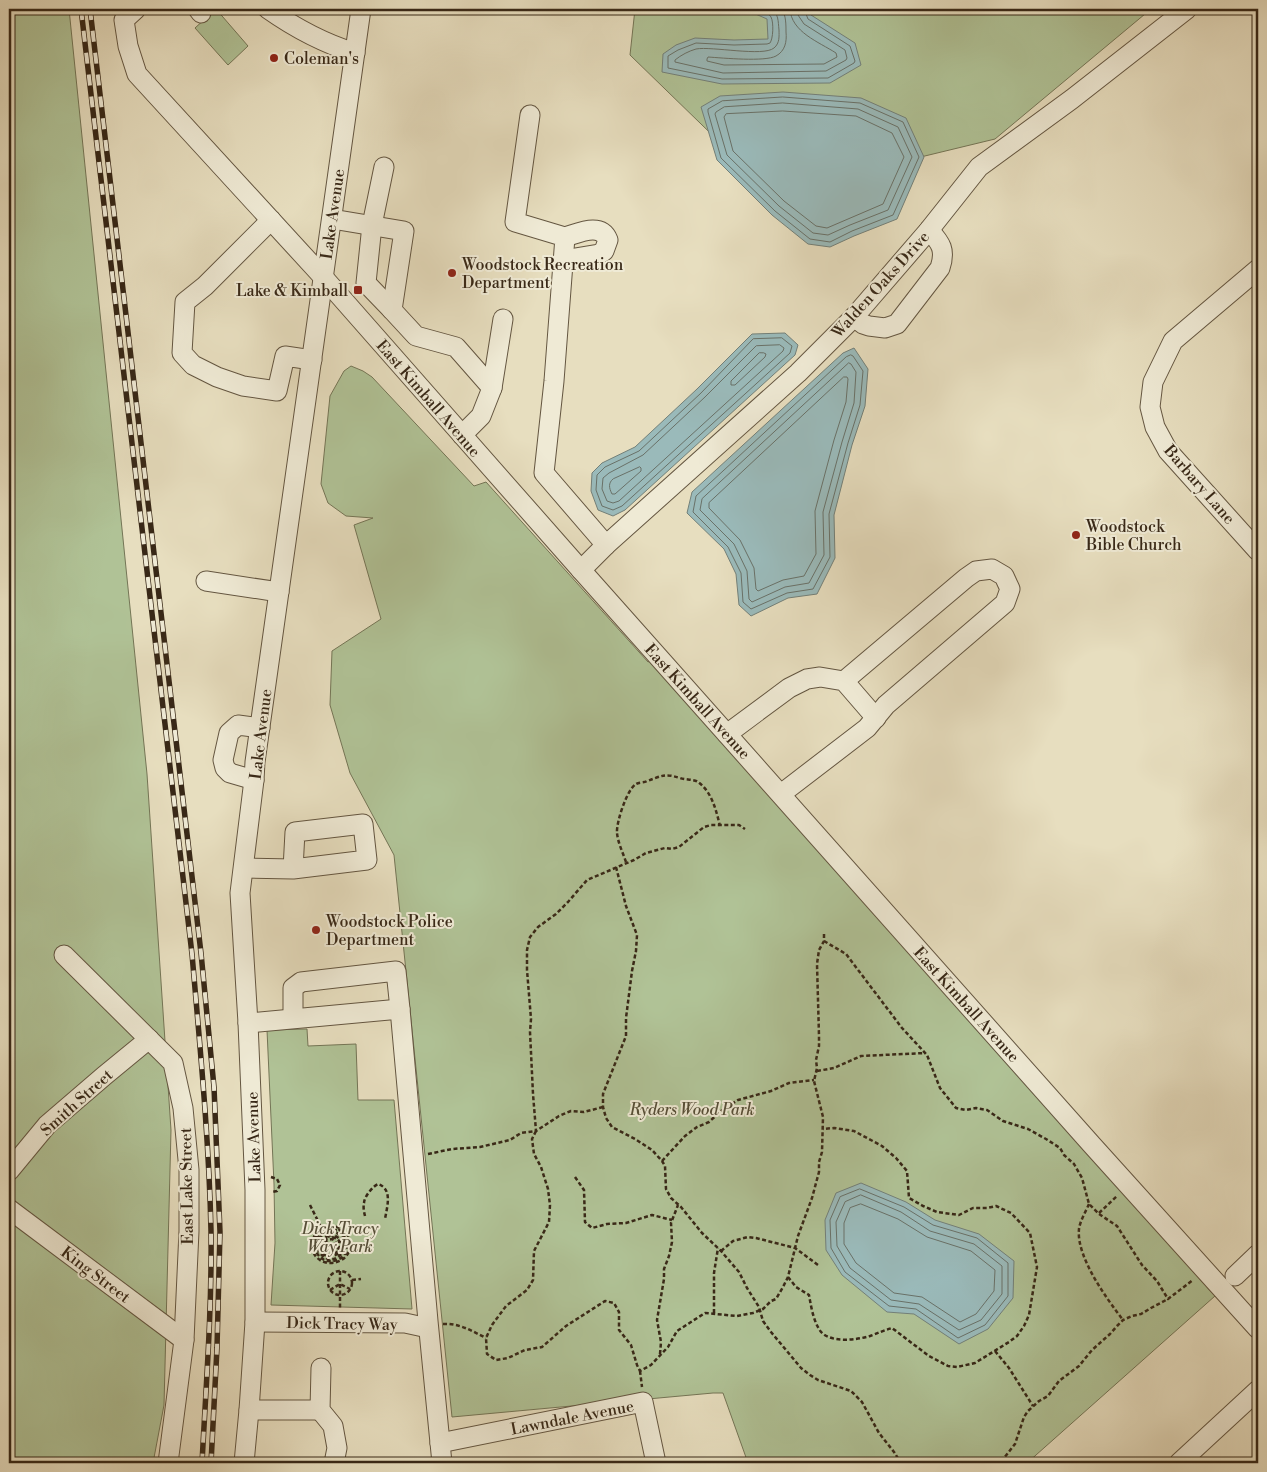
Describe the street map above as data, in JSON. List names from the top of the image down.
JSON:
{
  "streets": {
    "street": [
      "Lake Avenue",
      "Walden Oaks Drive",
      "East Kimball Avenue",
      "Barbary Lane",
      "Smith Street",
      "East Lake Street",
      "King Street",
      "Dick Tracy Way",
      "Lawndale Avenue"
    ]
  },
  "crossings": [
    ["Lake Avenue", "East Kimball Avenue"],
    ["Lake Avenue", "Dick Tracy Way"],
    ["Walden Oaks Drive", "East Kimball Avenue"],
    ["Smith Street", "East Lake Street"],
    ["East Lake Street", "King Street"]
  ],
  "parks": ["Ryders Wood Park", "Dick Tracy Way Park"],
  "places": {
    "other": [
      "Coleman's",
      "Woodstock Recreation Department",
      "Woodstock Bible Church",
      "Woodstock Police Department"
    ],
    "transit": ["Lake & Kimball"]
  }
}
